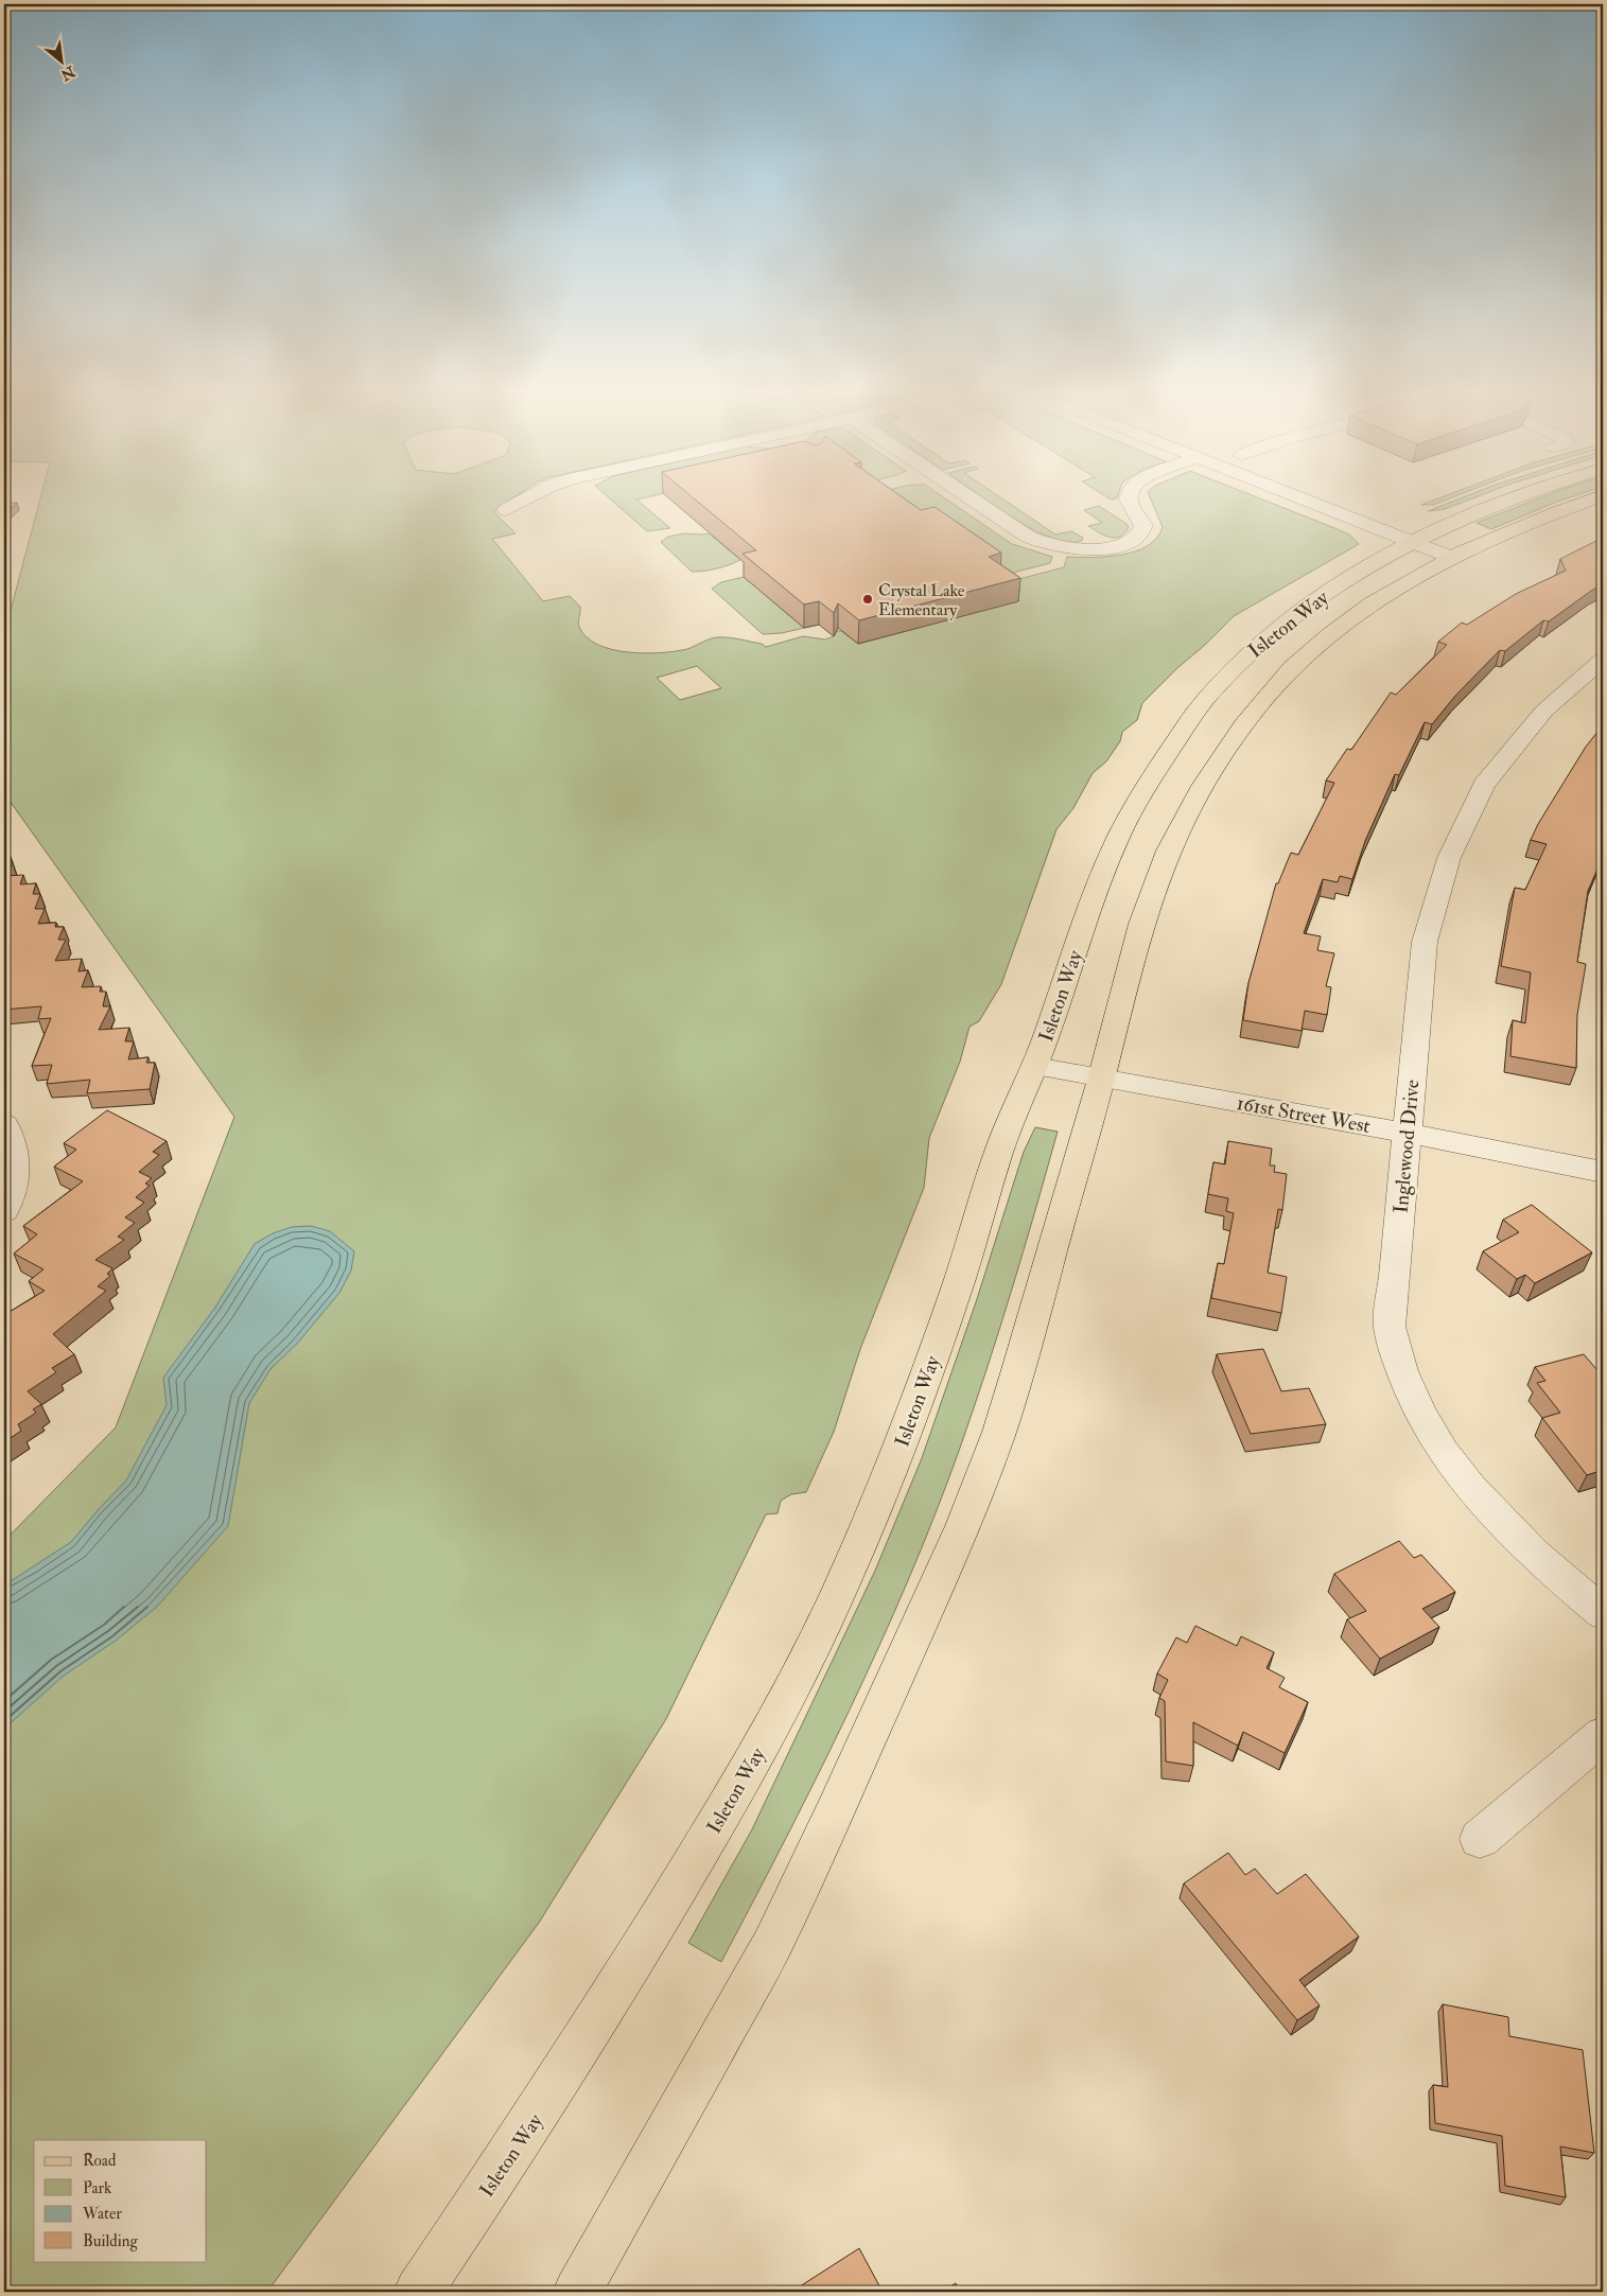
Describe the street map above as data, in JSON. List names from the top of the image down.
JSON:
{
  "streets": {
    "main road": ["Isleton Way"],
    "street": ["161st Street West", "Inglewood Drive"]
  },
  "crossings": [
    ["Isleton Way", "161st Street West"],
    ["161st Street West", "Inglewood Drive"]
  ],
  "places": ["Crystal Lake Elementary"],
  "legend": [
    "Road",
    "Park",
    "Water",
    "Building"
  ],
  "north": "bottom right"
}
